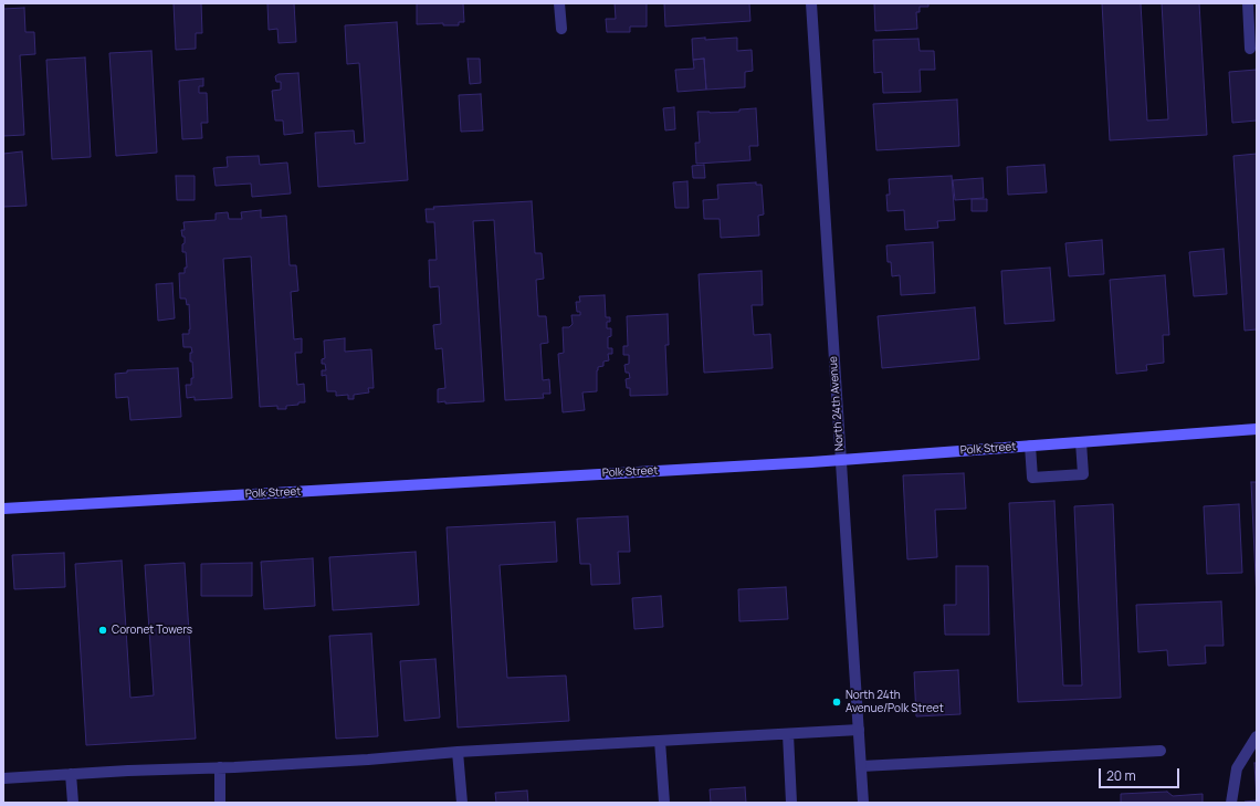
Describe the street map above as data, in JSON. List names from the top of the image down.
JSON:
{
  "streets": {
    "main road": ["Polk Street"],
    "street": ["North 24th Avenue"]
  },
  "crossings": [
    ["North 24th Avenue", "Polk Street"]
  ],
  "places": ["Coronet Towers", "North 24th Avenue/Polk Street"],
  "scale_bar": "20 m"
}
